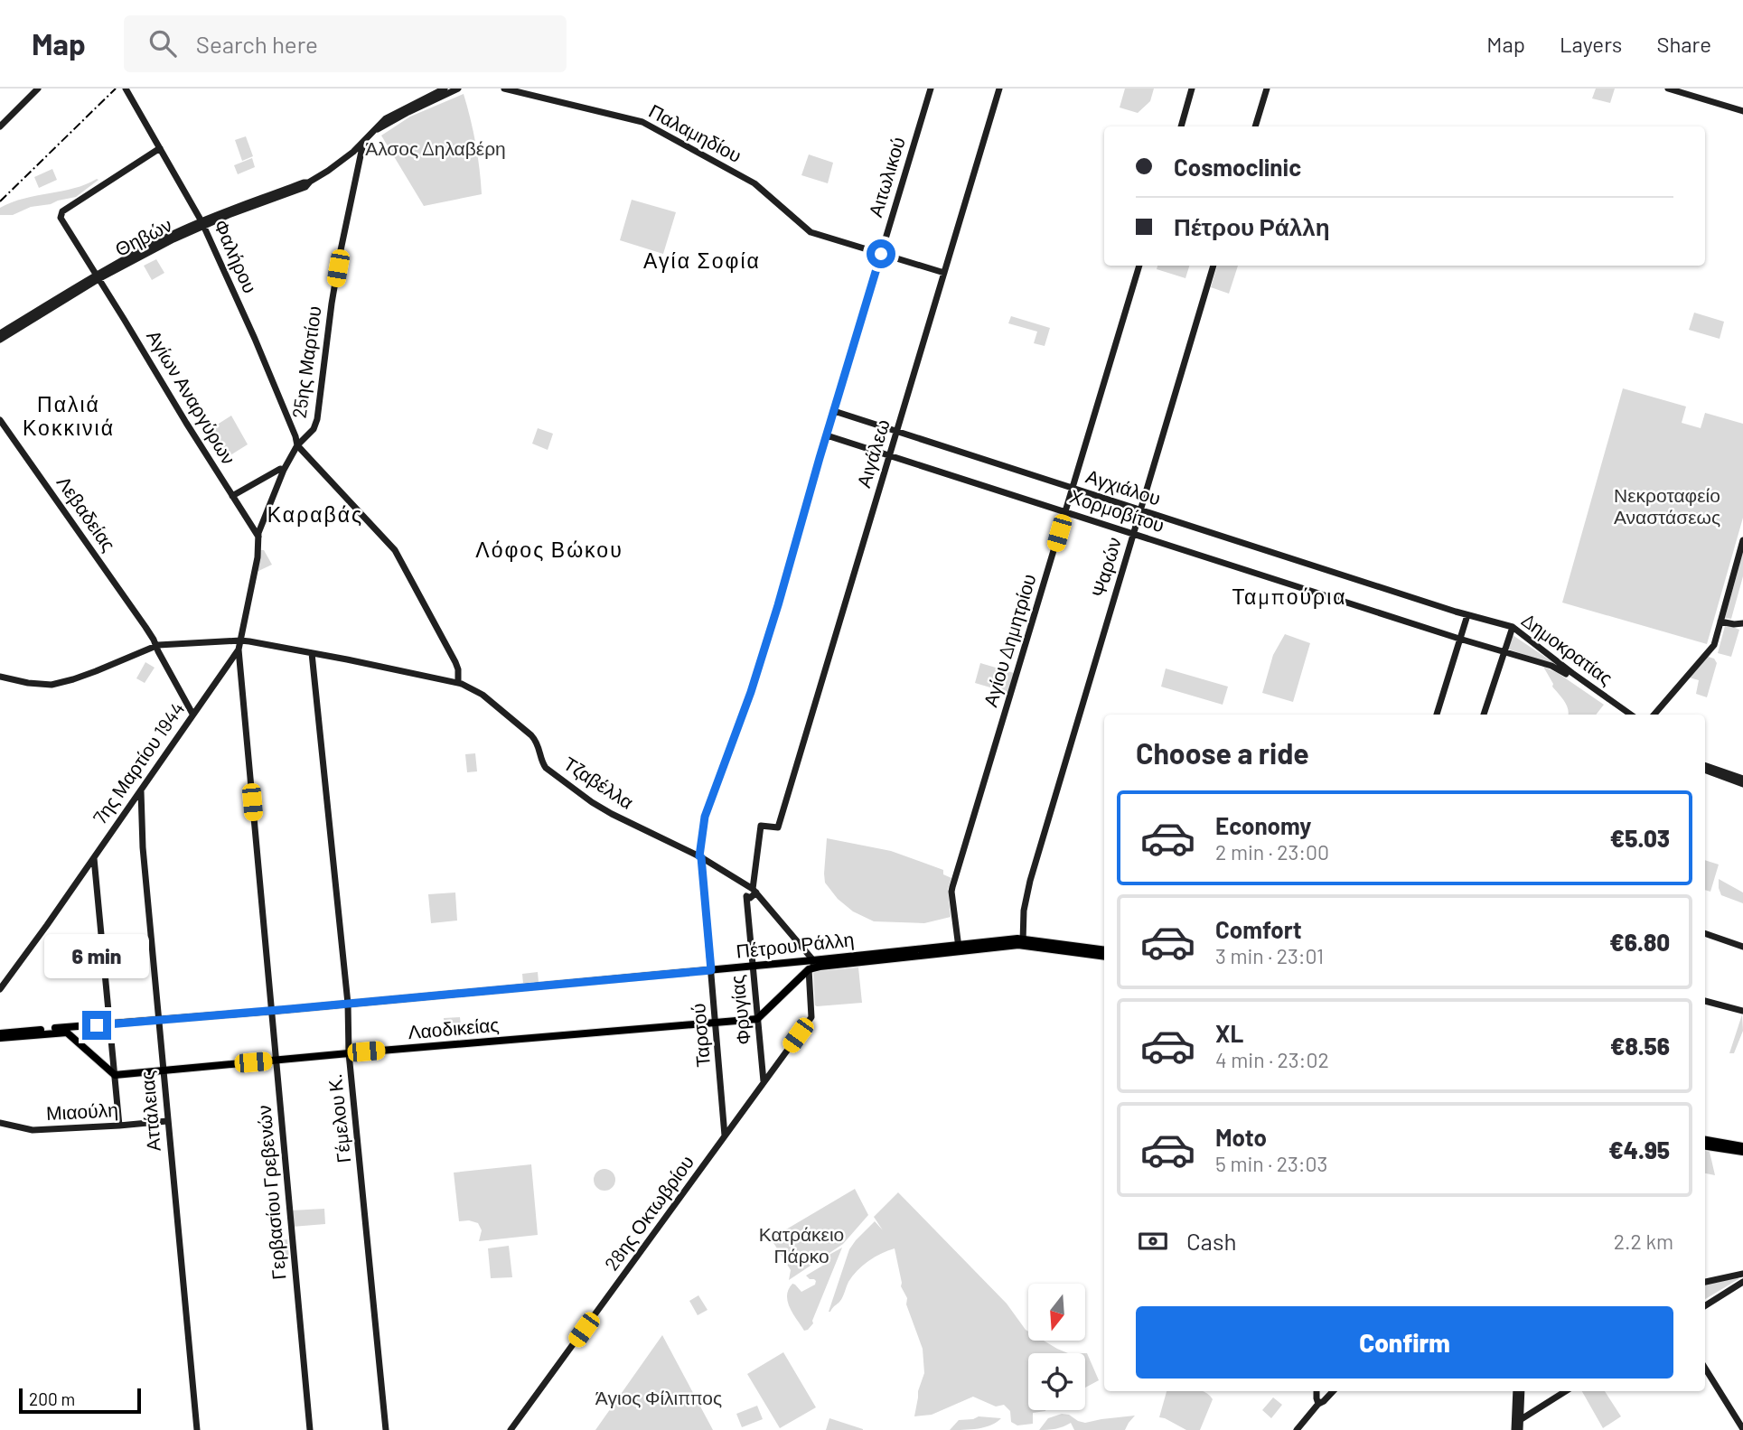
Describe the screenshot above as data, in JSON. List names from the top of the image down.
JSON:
{
  "streets": {
    "main road": ["Πέτρου Ράλλη", "Λαοδικείας"],
    "street": [
      "Παλαμηδίου",
      "Αιτωλικού",
      "Θηβών",
      "Φαλήρου",
      "25ης Μαρτίου",
      "Αγίων Αναργύρων",
      "Αιγάλεω",
      "Αγχιάλου",
      "Χορμοβίτου",
      "Λεβαδείας",
      "Ψαρών",
      "Αγίου Δημητρίου",
      "Δημοκρατίας",
      "7ης Μαρτίου 1944",
      "Τζαβέλλα",
      "Φρυγίας",
      "Ταρσού",
      "Αττάλειας",
      "Μιαούλη",
      "Γέμελου Κ.",
      "Γερβασίου Γρεβενών",
      "28ης Οκτωβρίου"
    ]
  },
  "crossings": [
    ["Παλαμηδίου", "Αιτωλικού"],
    ["Αιτωλικού", "Αγχιάλου"],
    ["Αιτωλικού", "Χορμοβίτου"],
    ["Αιτωλικού", "Τζαβέλλα"],
    ["Αιτωλικού", "Ταρσού"],
    ["Θηβών", "Φαλήρου"],
    ["Θηβών", "25ης Μαρτίου"],
    ["Θηβών", "Αγίων Αναργύρων"],
    ["Φαλήρου", "25ης Μαρτίου"],
    ["Φαλήρου", "Αγίων Αναργύρων"],
    ["25ης Μαρτίου", "Αγίων Αναργύρων"],
    ["25ης Μαρτίου", "7ης Μαρτίου 1944"],
    ["Αγίων Αναργύρων", "7ης Μαρτίου 1944"],
    ["Αιγάλεω", "Αγχιάλου"],
    ["Αιγάλεω", "Χορμοβίτου"],
    ["Αιγάλεω", "Τζαβέλλα"],
    ["Αιγάλεω", "Φρυγίας"],
    ["Αγχιάλου", "Ψαρών"],
    ["Αγχιάλου", "Αγίου Δημητρίου"],
    ["Αγχιάλου", "Δημοκρατίας"],
    ["Χορμοβίτου", "Ψαρών"],
    ["Χορμοβίτου", "Αγίου Δημητρίου"],
    ["Χορμοβίτου", "Δημοκρατίας"],
    ["Λεβαδείας", "7ης Μαρτίου 1944"],
    ["Λεβαδείας", "Τζαβέλλα"],
    ["Ψαρών", "Πέτρου Ράλλη"],
    ["Αγίου Δημητρίου", "Πέτρου Ράλλη"],
    ["7ης Μαρτίου 1944", "Τζαβέλλα"],
    ["7ης Μαρτίου 1944", "Αττάλειας"],
    ["7ης Μαρτίου 1944", "Γερβασίου Γρεβενών"],
    ["Τζαβέλλα", "Πέτρου Ράλλη"],
    ["Τζαβέλλα", "Φρυγίας"],
    ["Τζαβέλλα", "Ταρσού"],
    ["Τζαβέλλα", "Γέμελου Κ."],
    ["Τζαβέλλα", "28ης Οκτωβρίου"],
    ["Πέτρου Ράλλη", "Φρυγίας"],
    ["Πέτρου Ράλλη", "Λαοδικείας"],
    ["Πέτρου Ράλλη", "Ταρσού"],
    ["Πέτρου Ράλλη", "Αττάλειας"],
    ["Πέτρου Ράλλη", "Γέμελου Κ."],
    ["Πέτρου Ράλλη", "Γερβασίου Γρεβενών"],
    ["Πέτρου Ράλλη", "28ης Οκτωβρίου"],
    ["Φρυγίας", "Λαοδικείας"],
    ["Φρυγίας", "28ης Οκτωβρίου"],
    ["Λαοδικείας", "Ταρσού"],
    ["Λαοδικείας", "Αττάλειας"],
    ["Λαοδικείας", "Γέμελου Κ."],
    ["Λαοδικείας", "Γερβασίου Γρεβενών"],
    ["Ταρσού", "28ης Οκτωβρίου"],
    ["Αττάλειας", "Μιαούλη"]
  ],
  "districts": [
    "Αγία Σοφία",
    "Παλιά Κοκκινιά",
    "Καραβάς",
    "Λόφος Βώκου",
    "Ταμπούρια"
  ],
  "parks": [
    "Άλσος Δηλαβέρη",
    "Νεκροταφείο Αναστάσεως",
    "Κατράκειο Πάρκο",
    "Άγιος Φίλιππος"
  ],
  "scale_bar": "200 m",
  "north": "bottom",
  "page": {
    "header": "Map",
    "search": "Search here",
    "nav": ["Map", "Layers", "Share"],
    "banner": ["Cosmoclinic", "Πέτρου Ράλλη"],
    "heading": "Choose a ride",
    "list": [
      {
        "name": "Economy",
        "note": "2 min · 23:00",
        "value": "€5.03"
      },
      {
        "name": "Comfort",
        "note": "3 min · 23:01",
        "value": "€6.80"
      },
      {
        "name": "XL",
        "note": "4 min · 23:02",
        "value": "€8.56"
      },
      {
        "name": "Moto",
        "note": "5 min · 23:03",
        "value": "€4.95"
      }
    ],
    "bubble": "6 min",
    "pay": ["Cash", "2.2 km"],
    "buttons": "Confirm",
    "scale": "200 m"
  }
}
